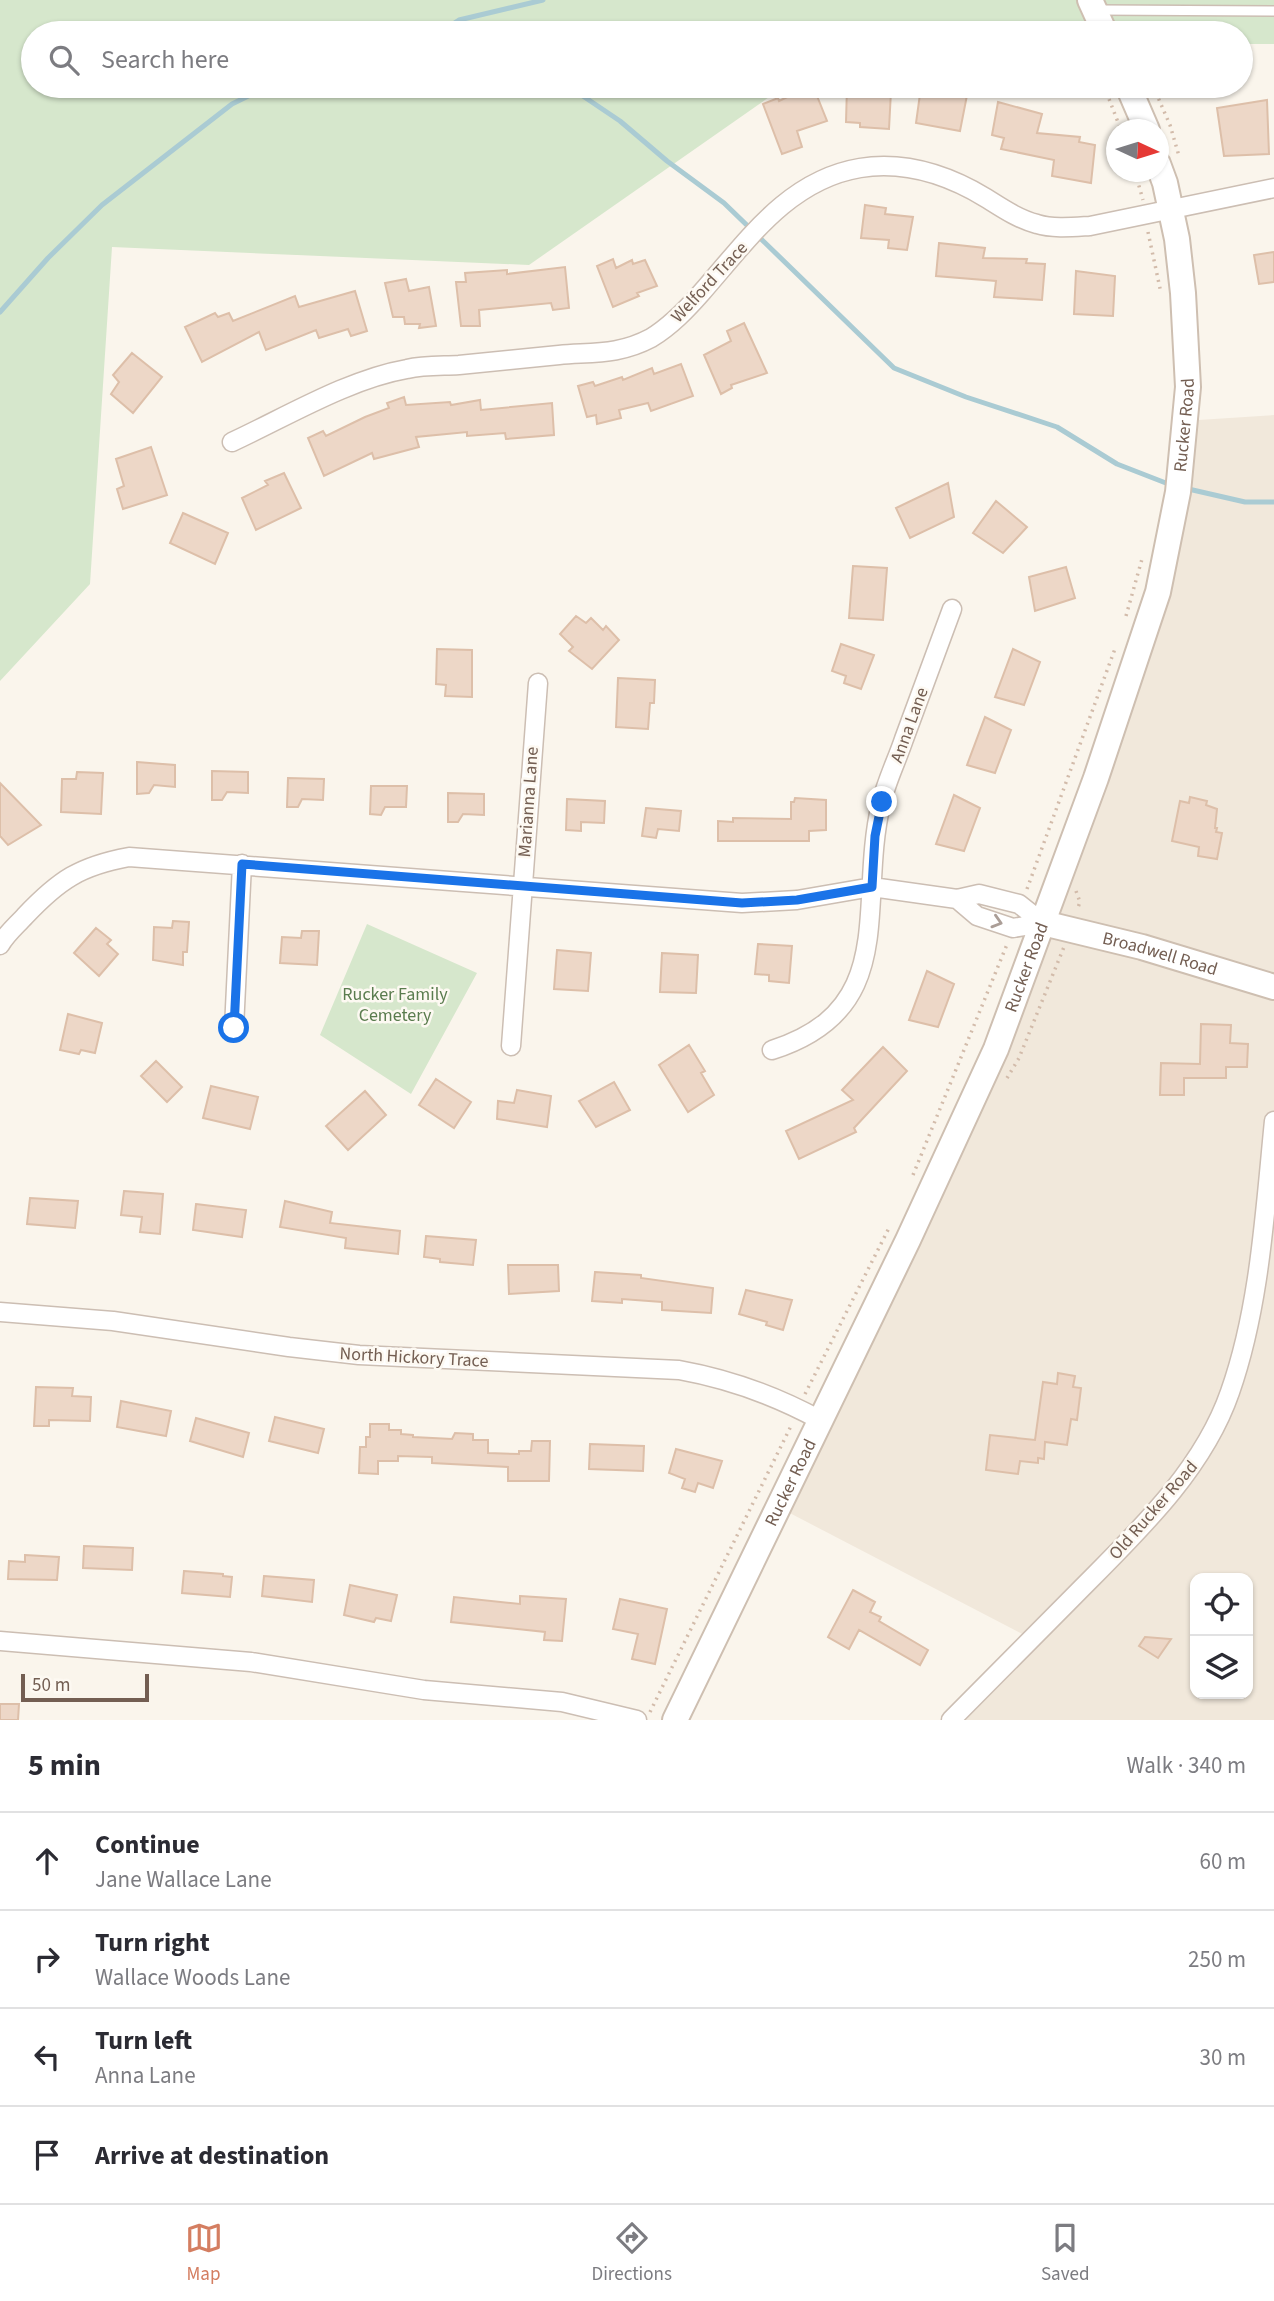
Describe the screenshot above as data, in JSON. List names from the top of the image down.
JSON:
{
  "streets": {
    "main road": ["Rucker Road", "Broadwell Road"],
    "street": [
      "Welford Trace",
      "Anna Lane",
      "Marianna Lane",
      "North Hickory Trace",
      "Old Rucker Road"
    ]
  },
  "crossings": [
    ["Welford Trace", "Rucker Road"],
    ["Rucker Road", "Broadwell Road"],
    ["Rucker Road", "North Hickory Trace"]
  ],
  "parks": ["Rucker Family Cemetery"],
  "scale_bar": "50 m",
  "north": "right",
  "page": {
    "search": "Search here",
    "scale": "50 m",
    "heading": ["5 min", "Walk · 340 m"],
    "list": [
      ["Continue", "Jane Wallace Lane", "60 m"],
      ["Turn right", "Wallace Woods Lane", "250 m"],
      ["Turn left", "Anna Lane", "30 m"],
      "Arrive at destination"
    ],
    "nav": ["Map", "Directions", "Saved"]
  }
}
